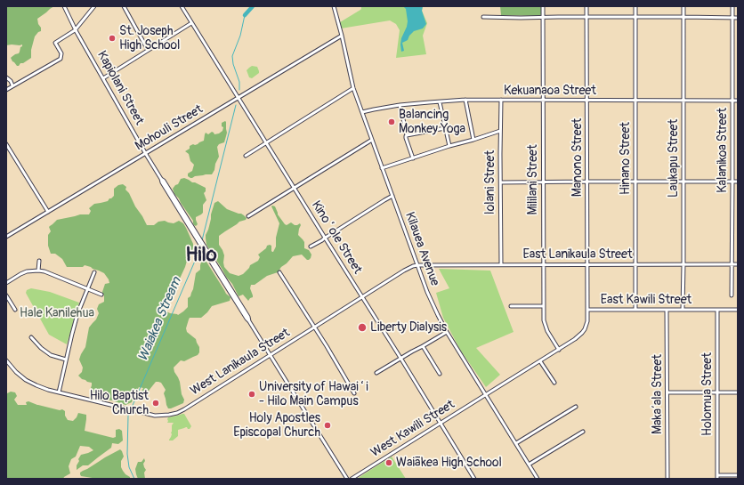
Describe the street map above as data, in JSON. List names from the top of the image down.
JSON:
{
  "streets": {
    "street": [
      "Kapiolani Street",
      "Kekuanaoa Street",
      "Mohouli Street",
      "Kalanikoa Street",
      "Manono Street",
      "Hinano Street",
      "Laukapu Street",
      "Mililani Street",
      "Iolani Street",
      "Kinoʻole Street",
      "Kilauea Avenue",
      "East Lanikaula Street",
      "East Kawili Street",
      "West Lanikaula Street",
      "Maka‘ala Street",
      "Holomua Street",
      "West Kawili Street"
    ]
  },
  "crossings": [
    ["Kapiolani Street", "Mohouli Street"],
    ["Kapiolani Street", "West Lanikaula Street"],
    ["Kekuanaoa Street", "Kalanikoa Street"],
    ["Kekuanaoa Street", "Manono Street"],
    ["Kekuanaoa Street", "Hinano Street"],
    ["Kekuanaoa Street", "Laukapu Street"],
    ["Kekuanaoa Street", "Mililani Street"],
    ["Kekuanaoa Street", "Iolani Street"],
    ["Kekuanaoa Street", "Kilauea Avenue"],
    ["Mohouli Street", "Kinoʻole Street"],
    ["Mohouli Street", "Kilauea Avenue"],
    ["Kalanikoa Street", "East Lanikaula Street"],
    ["Manono Street", "East Lanikaula Street"],
    ["Manono Street", "East Kawili Street"],
    ["Hinano Street", "East Lanikaula Street"],
    ["Hinano Street", "East Kawili Street"],
    ["Laukapu Street", "East Lanikaula Street"],
    ["Laukapu Street", "East Kawili Street"],
    ["Mililani Street", "East Lanikaula Street"],
    ["Mililani Street", "East Kawili Street"],
    ["Iolani Street", "East Lanikaula Street"],
    ["Kinoʻole Street", "West Lanikaula Street"],
    ["Kinoʻole Street", "West Kawili Street"],
    ["Kilauea Avenue", "East Lanikaula Street"],
    ["Kilauea Avenue", "East Kawili Street"],
    ["Kilauea Avenue", "West Lanikaula Street"],
    ["Kilauea Avenue", "West Kawili Street"],
    ["East Lanikaula Street", "West Lanikaula Street"],
    ["East Kawili Street", "Maka‘ala Street"],
    ["East Kawili Street", "Holomua Street"],
    ["East Kawili Street", "West Kawili Street"]
  ],
  "districts": ["Hilo"],
  "water": ["Waiakea Stream"],
  "parks": ["Hale Kanilehua"],
  "places": [
    "St. Joseph High School",
    "Balancing Monkey Yoga",
    "Liberty Dialysis",
    "University of Hawaiʻi - Hilo Main Campus",
    "Hilo Baptist Church",
    "Holy Apostles Episcopal Church",
    "Waiākea High School"
  ]
}
